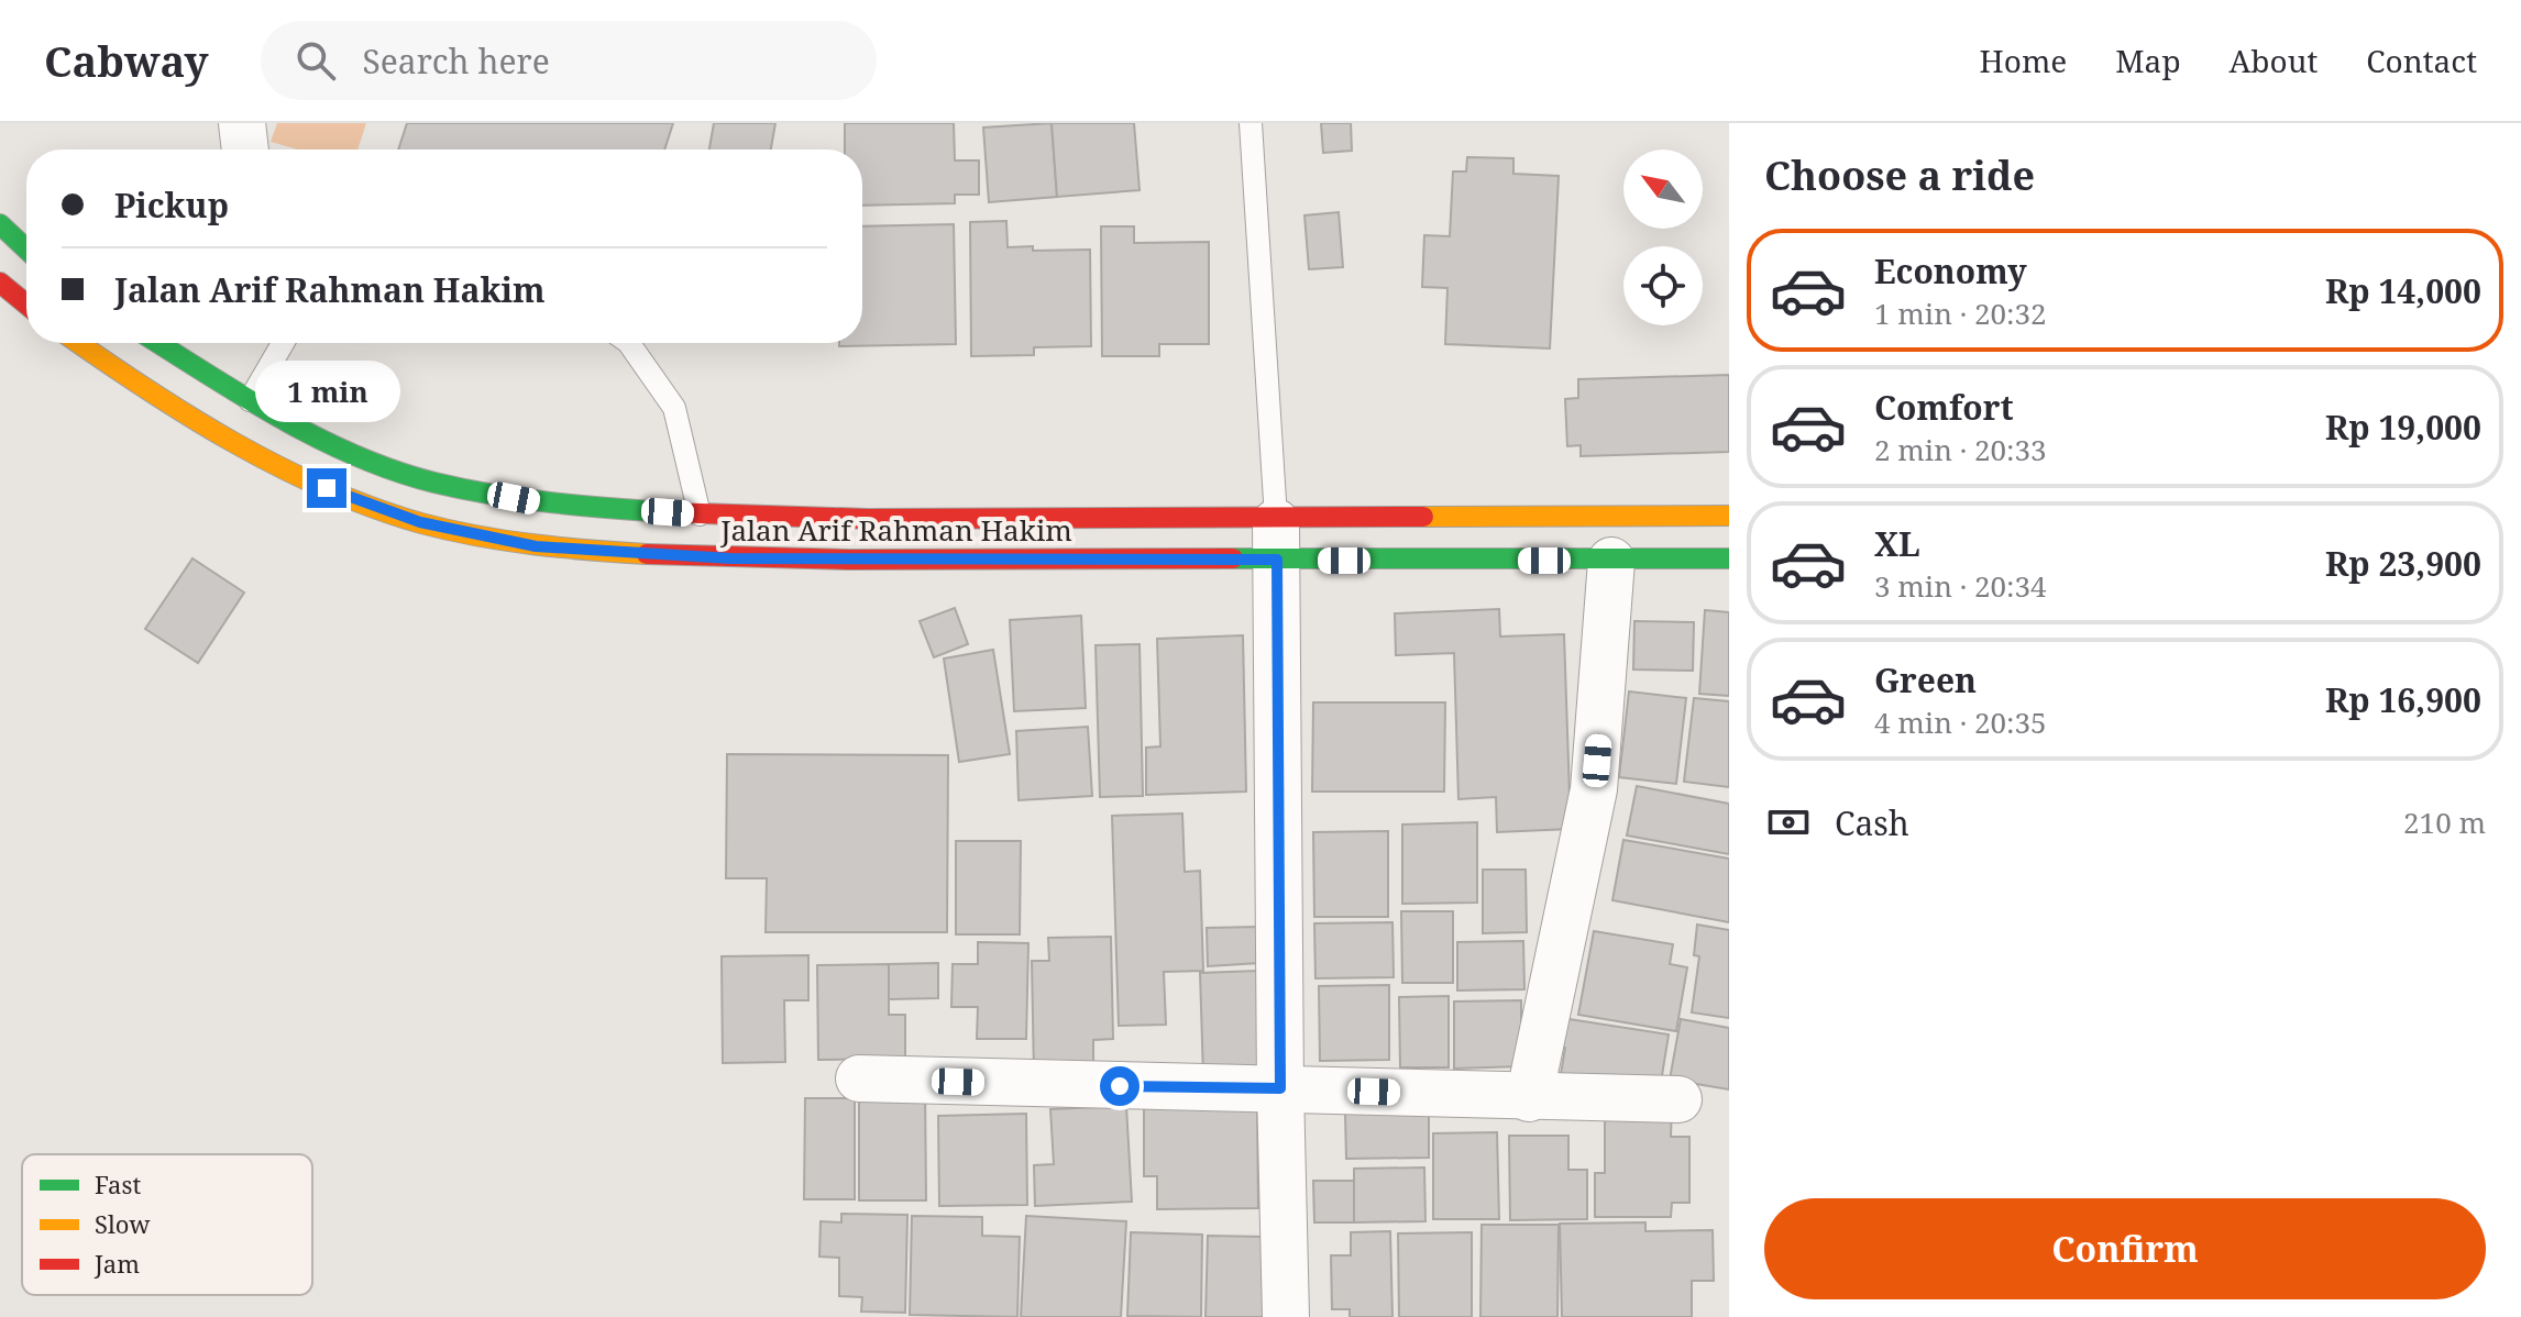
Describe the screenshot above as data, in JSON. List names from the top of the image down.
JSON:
{
  "streets": {
    "main road": ["Jalan Arif Rahman Hakim"]
  },
  "legend": ["Fast", "Slow", "Jam"],
  "north": "top left",
  "page": {
    "header": "Cabway",
    "search": "Search here",
    "nav": [
      "Home",
      "Map",
      "About",
      "Contact"
    ],
    "heading": "Choose a ride",
    "banner": ["Pickup", "Jalan Arif Rahman Hakim"],
    "list": [
      {
        "name": "Economy",
        "note": "1 min · 20:32",
        "value": "Rp 14,000"
      },
      {
        "name": "Comfort",
        "note": "2 min · 20:33",
        "value": "Rp 19,000"
      },
      {
        "name": "XL",
        "note": "3 min · 20:34",
        "value": "Rp 23,900"
      },
      {
        "name": "Green",
        "note": "4 min · 20:35",
        "value": "Rp 16,900"
      }
    ],
    "bubble": "1 min",
    "pay": ["Cash", "210 m"],
    "buttons": "Confirm"
  }
}
